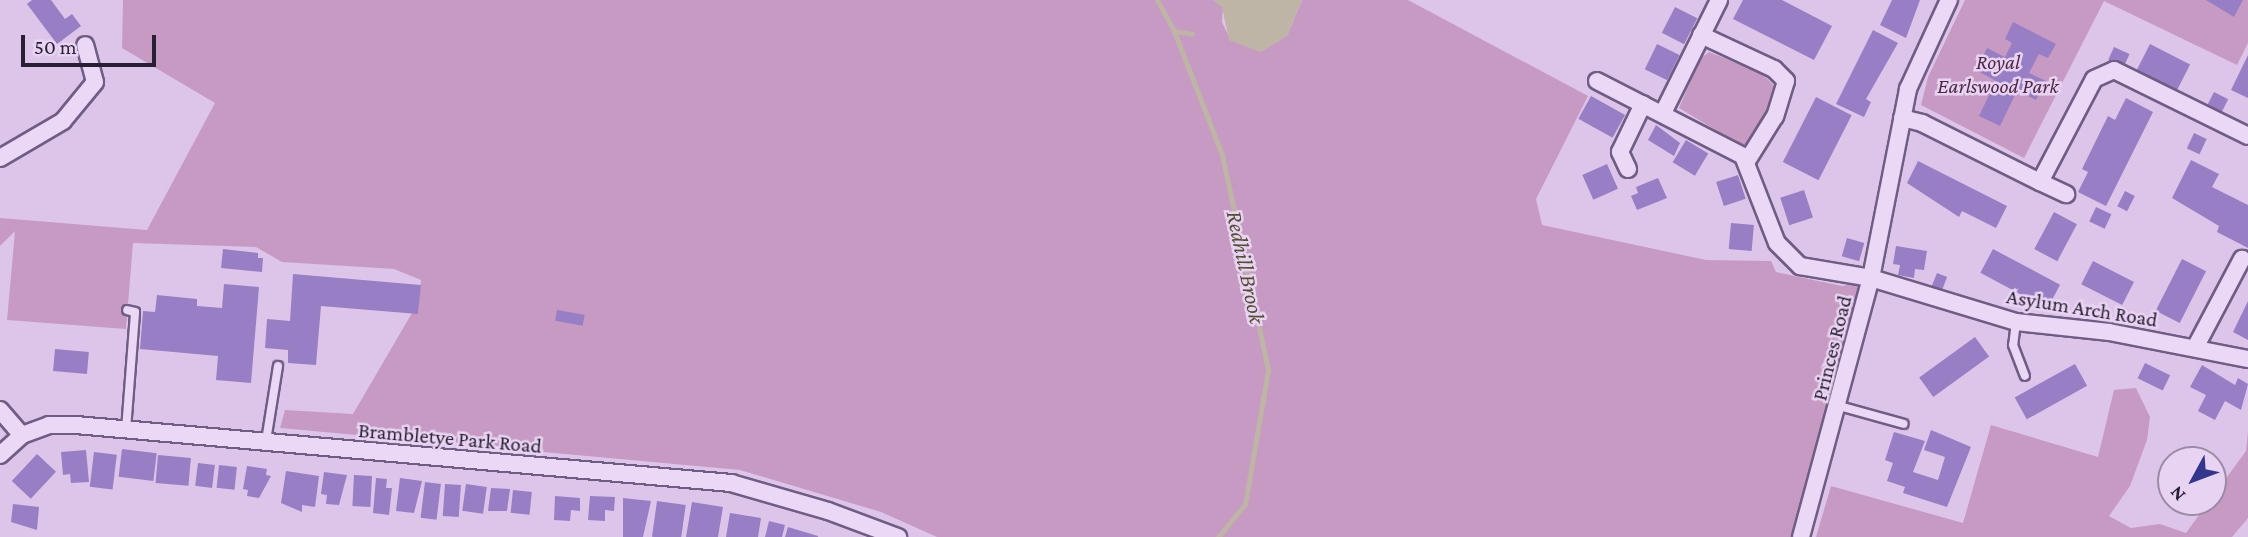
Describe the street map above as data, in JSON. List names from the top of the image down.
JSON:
{
  "streets": {
    "street": ["Asylum Arch Road", "Princes Road", "Brambletye Park Road"]
  },
  "crossings": [
    ["Asylum Arch Road", "Princes Road"]
  ],
  "water": ["Redhill Brook"],
  "parks": ["Royal Earlswood Park"],
  "scale_bar": "50 m",
  "north": "bottom left"
}
